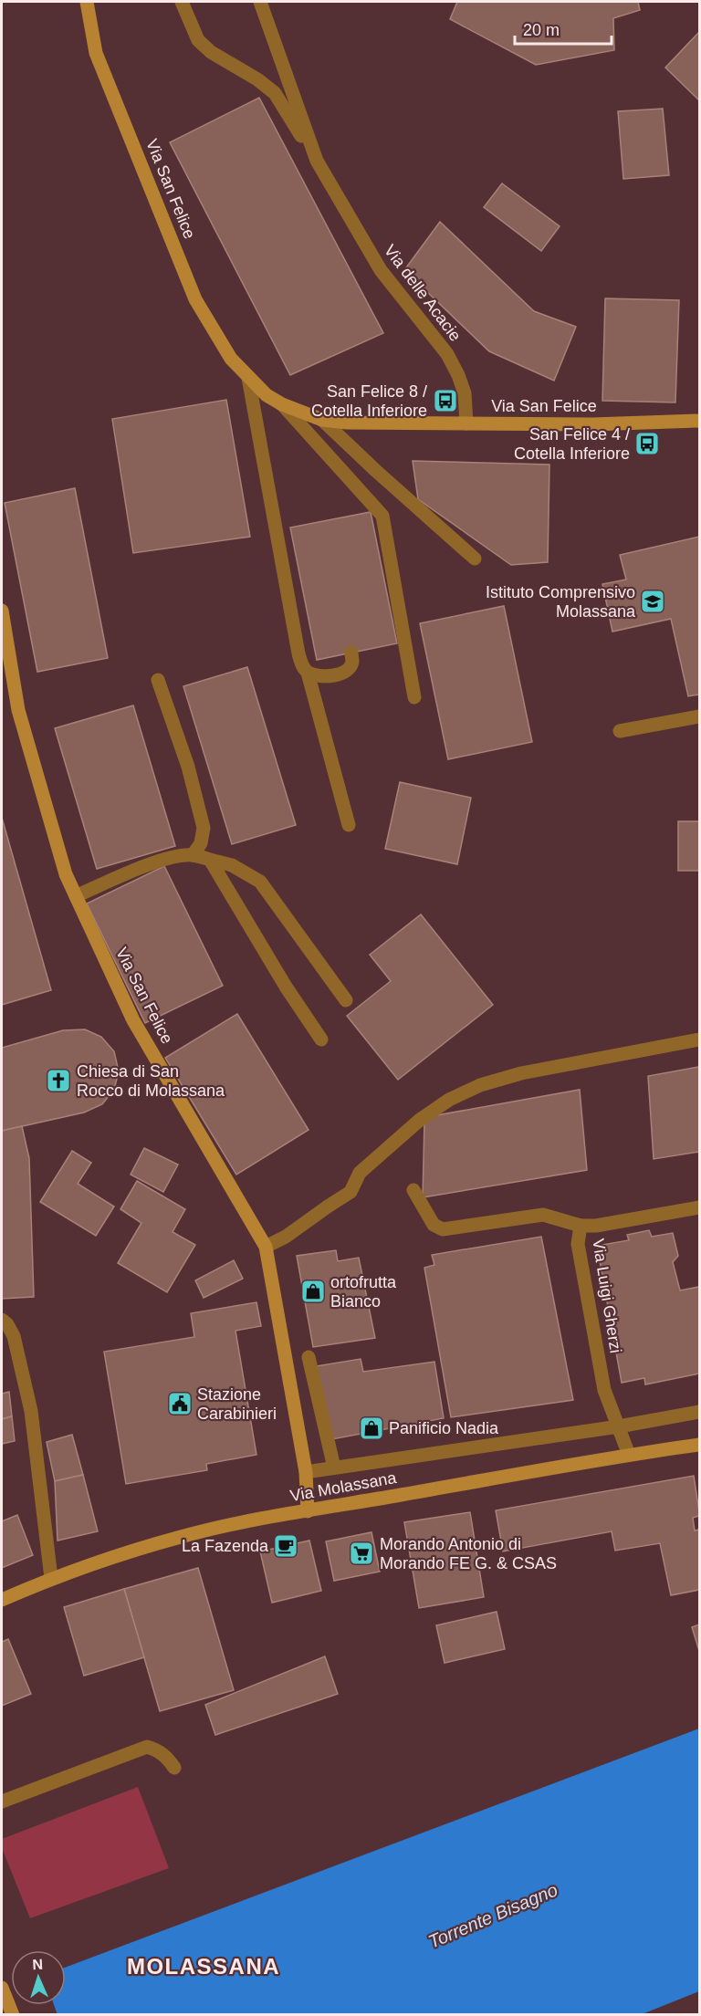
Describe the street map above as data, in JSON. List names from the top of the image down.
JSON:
{
  "streets": {
    "street": [
      "Via San Felice",
      "Via delle Acacie",
      "Via Luigi Gherzi",
      "Via Molassana"
    ]
  },
  "crossings": [
    ["Via San Felice", "Via delle Acacie"],
    ["Via San Felice", "Via Molassana"],
    ["Via Luigi Gherzi", "Via Molassana"]
  ],
  "districts": ["MOLASSANA"],
  "water": ["Torrente Bisagno"],
  "places": {
    "bus stop": ["San Felice 8 / Cotella Inferiore", "San Felice 4 / Cotella Inferiore"],
    "school or university": ["Istituto Comprensivo Molassana"],
    "church": ["Chiesa di San Rocco di Molassana"],
    "shop": ["ortofrutta Bianco", "Panificio Nadia"],
    "public building": ["Stazione Carabinieri"],
    "cafe": ["La Fazenda"],
    "supermarket": ["Morando Antonio di Morando FE G. & CSAS"]
  },
  "scale_bar": "20 m",
  "north": "top"
}
